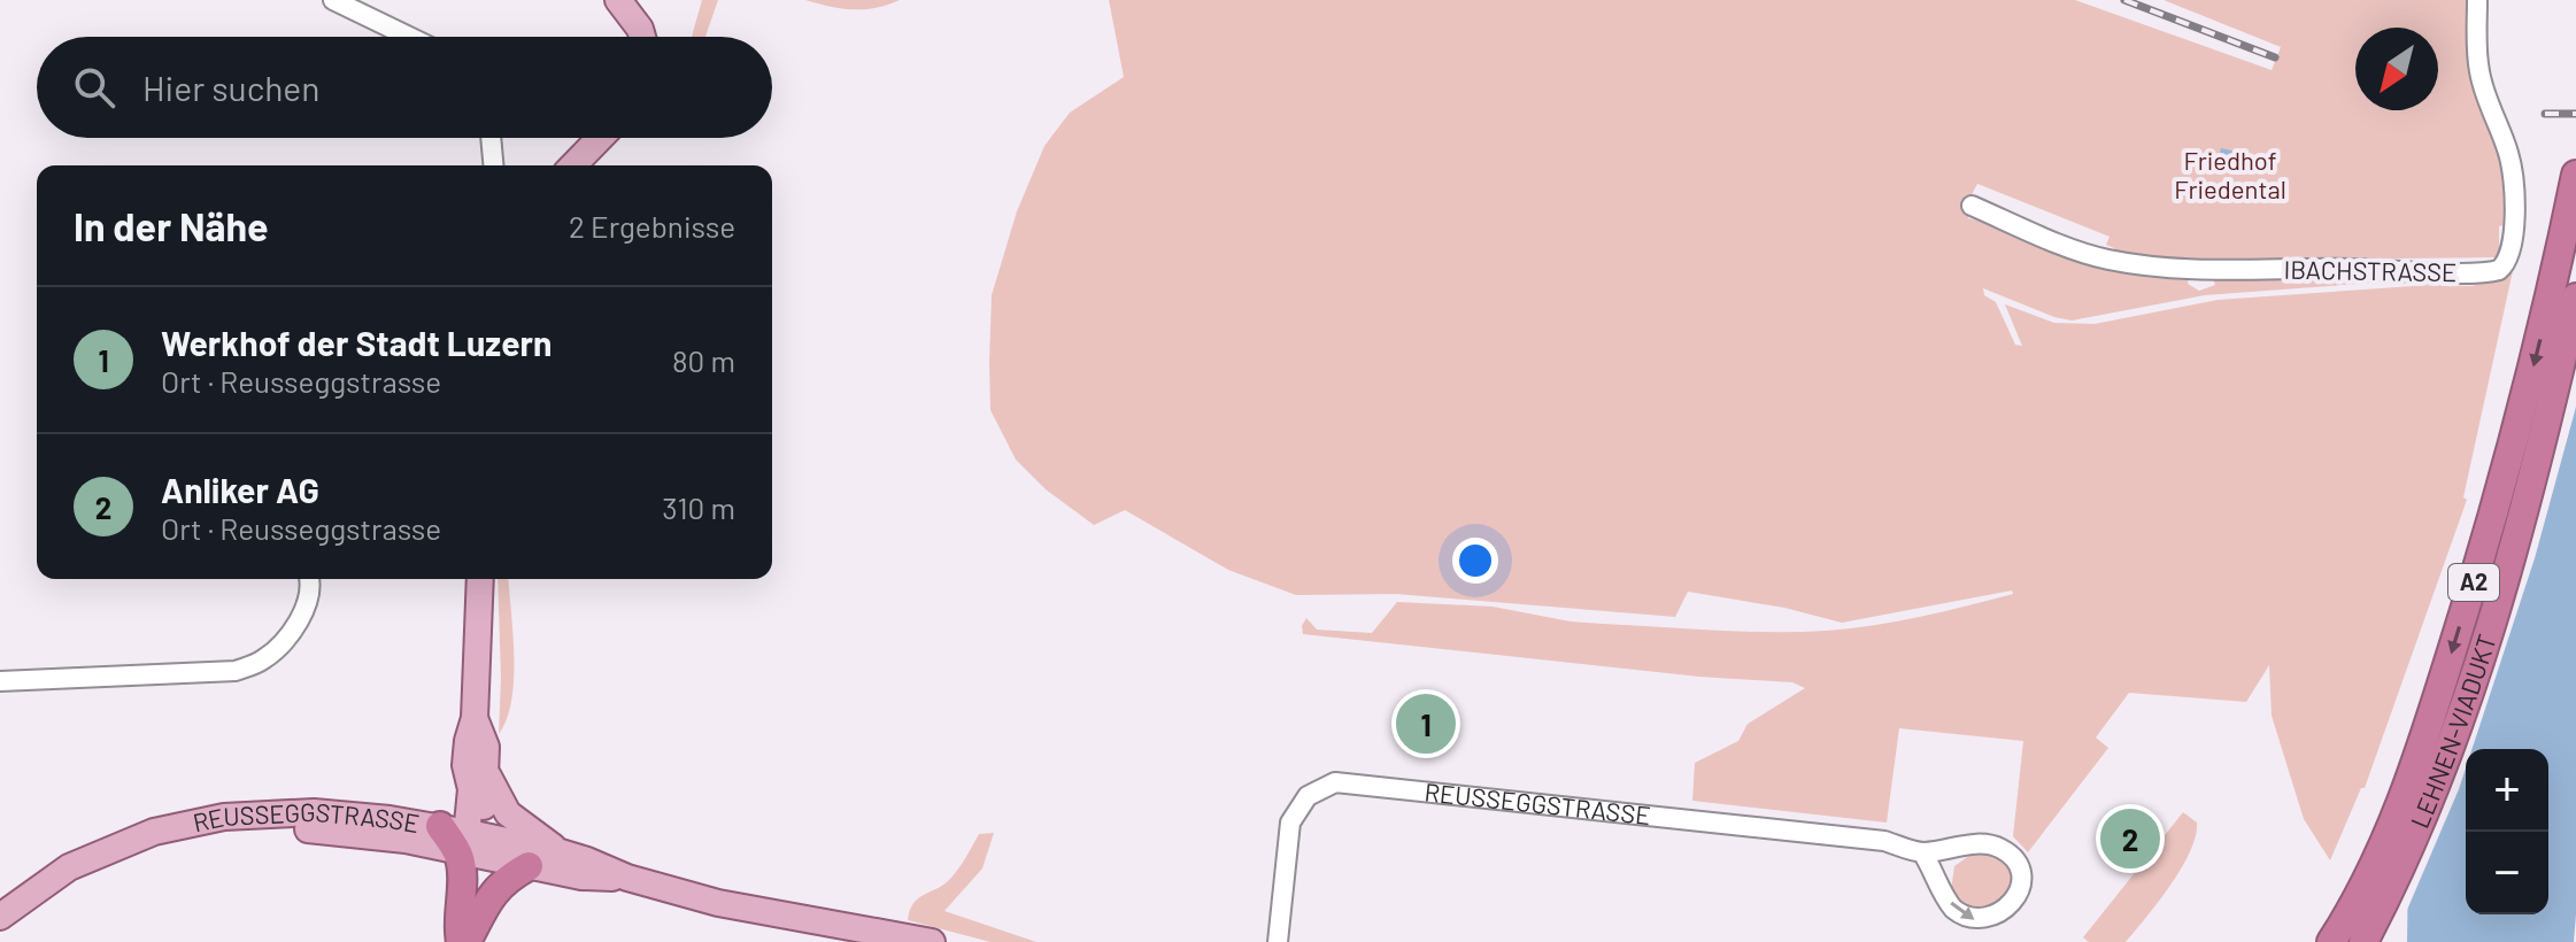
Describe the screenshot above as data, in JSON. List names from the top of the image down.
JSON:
{
  "streets": {
    "highway": ["A2", "LEHNEN-VIADUKT"],
    "main road": ["REUSSEGGSTRASSE"],
    "street": ["IBACHSTRASSE"]
  },
  "parks": ["Friedhof Friedental"],
  "north": "bottom left",
  "page": {
    "search": "Hier suchen",
    "heading": ["In der Nähe", "2 Ergebnisse"],
    "list": [
      {
        "mark": "1",
        "name": "Werkhof der Stadt Luzern",
        "note": "Ort · Reusseggstrasse",
        "value": "80 m"
      },
      {
        "mark": "2",
        "name": "Anliker AG",
        "note": "Ort · Reusseggstrasse",
        "value": "310 m"
      }
    ],
    "pins": ["1", "2"],
    "map_buttons": ["+", "−"]
  }
}
